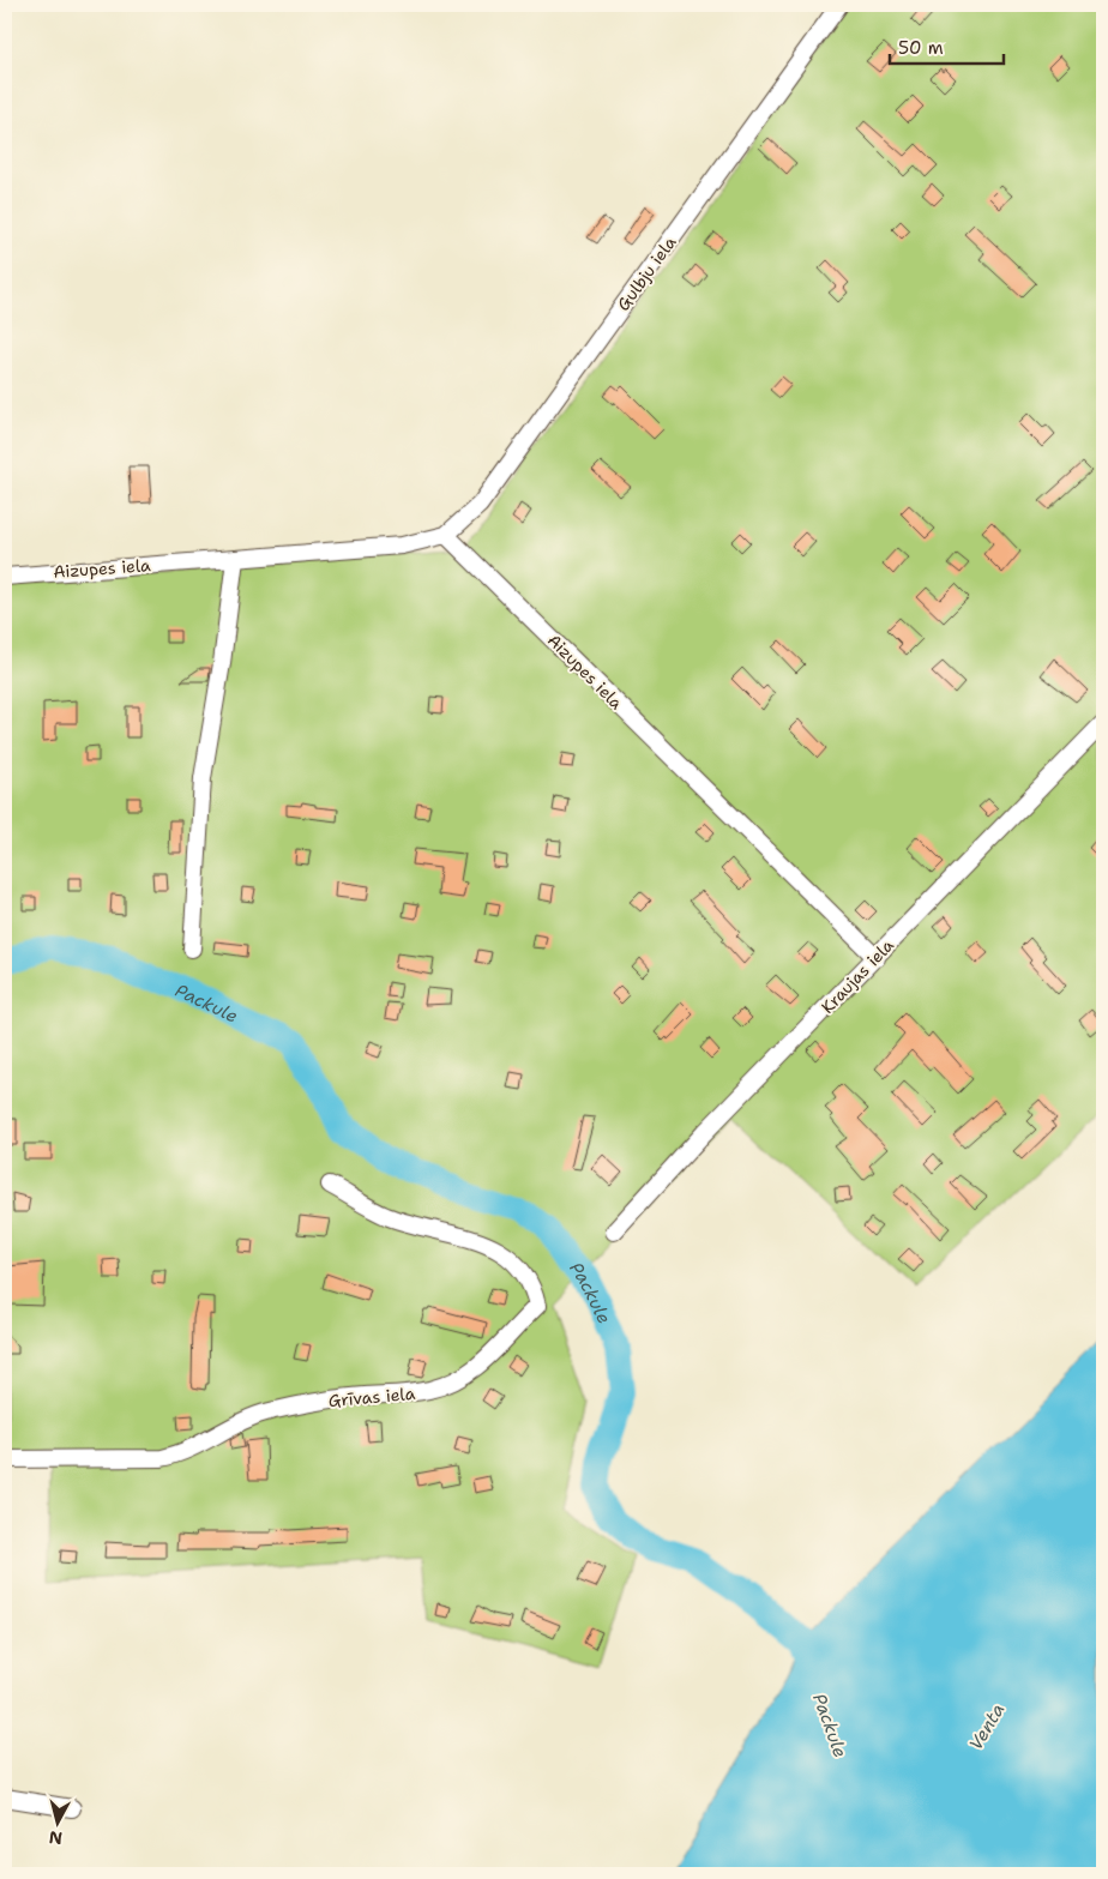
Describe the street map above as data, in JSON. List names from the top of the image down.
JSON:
{
  "streets": {
    "street": [
      "Gulbju iela",
      "Aizupes iela",
      "Kraujas iela",
      "Grīvas iela"
    ]
  },
  "crossings": [
    ["Gulbju iela", "Aizupes iela"],
    ["Aizupes iela", "Kraujas iela"]
  ],
  "water": ["Packule", "Venta"],
  "scale_bar": "50 m",
  "north": "bottom"
}
